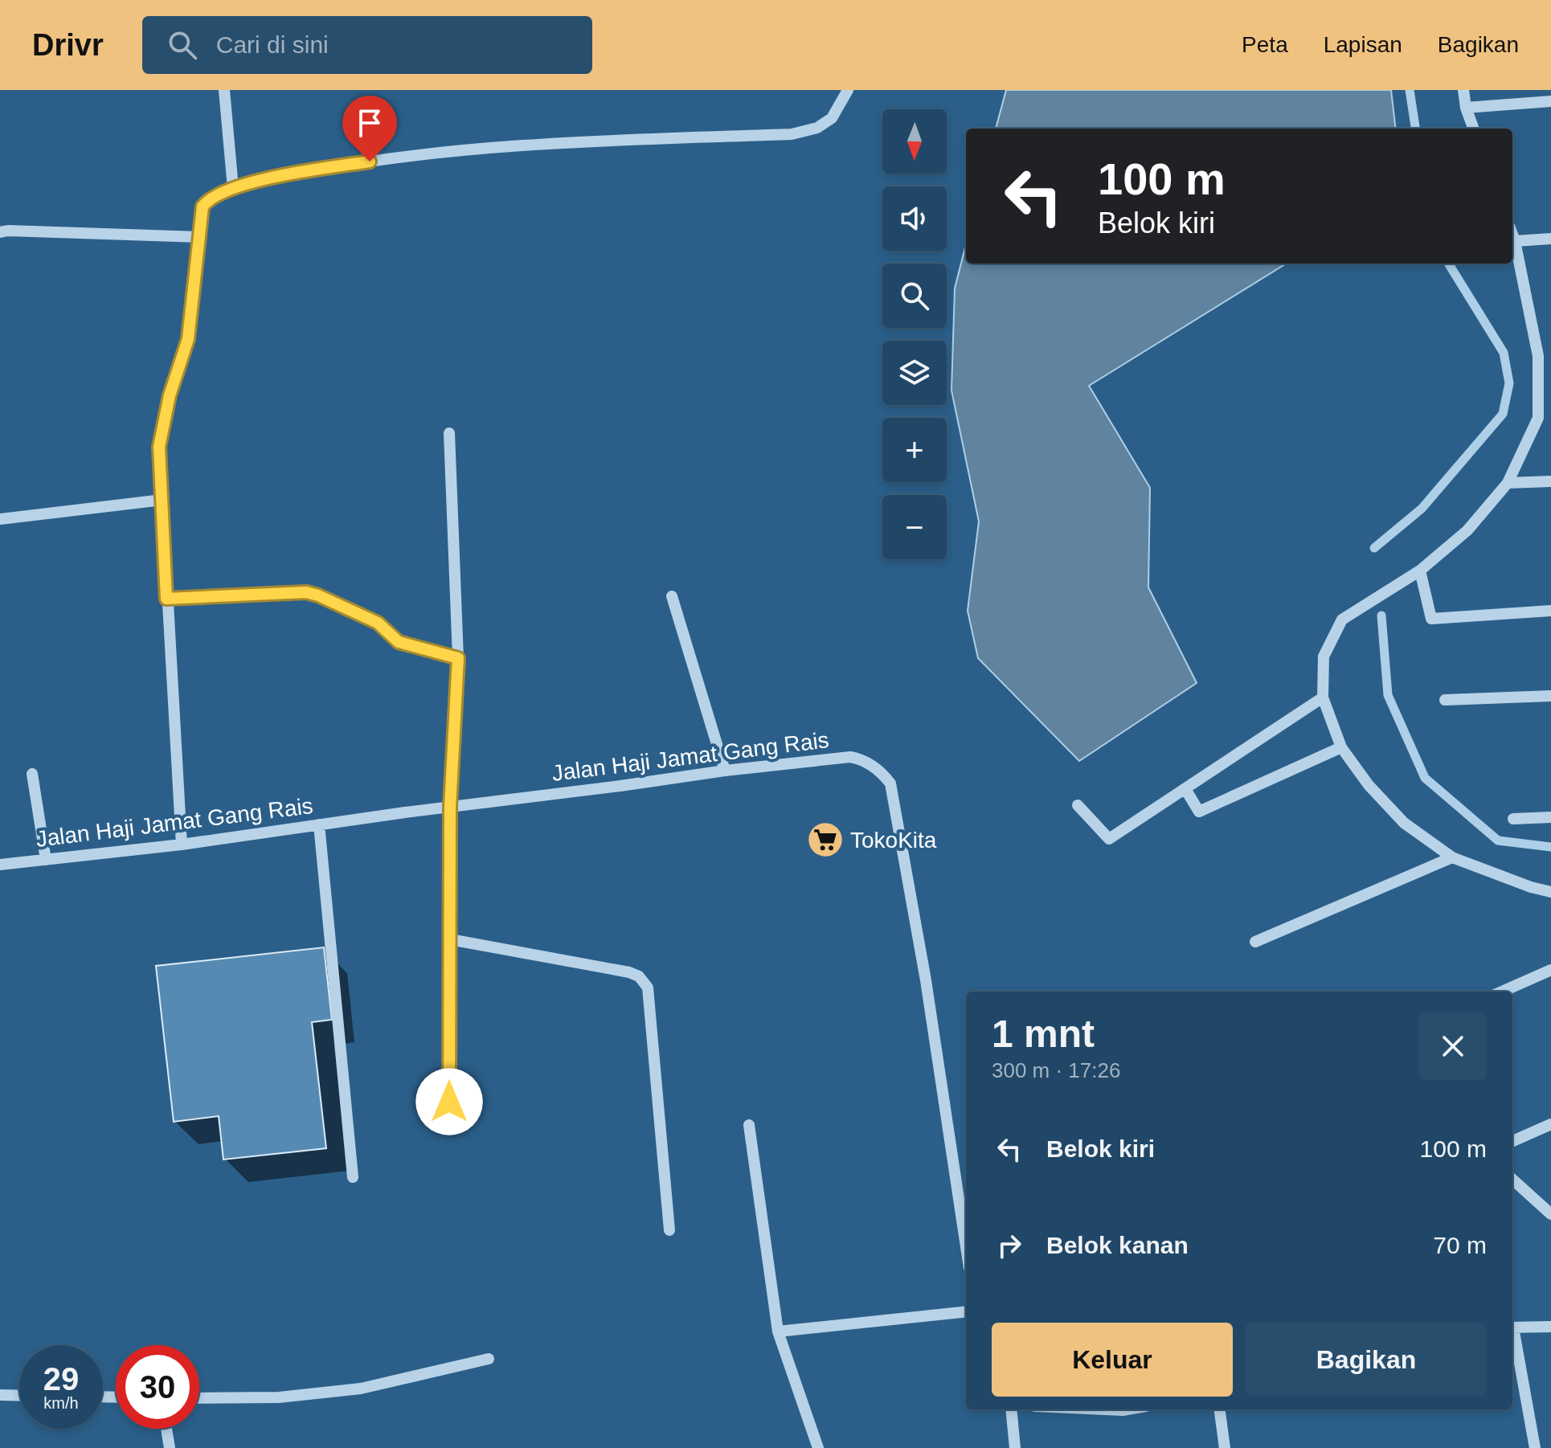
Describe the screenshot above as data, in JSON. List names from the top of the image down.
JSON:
{
  "streets": {
    "street": ["Jalan Haji Jamat Gang Rais"]
  },
  "places": {
    "supermarket": ["TokoKita"]
  },
  "north": "bottom",
  "page": {
    "header": "Drivr",
    "search": "Cari di sini",
    "nav": ["Peta", "Lapisan", "Bagikan"],
    "map_buttons": ["+", "−"],
    "turn": ["100 m", "Belok kiri"],
    "heading": ["1 mnt", "300 m · 17:26"],
    "list": [
      {
        "name": "Belok kiri",
        "value": "100 m"
      },
      {
        "name": "Belok kanan",
        "value": "70 m"
      }
    ],
    "buttons": ["Keluar", "Bagikan"],
    "speed": "29 km/h",
    "limit": "30"
  }
}
